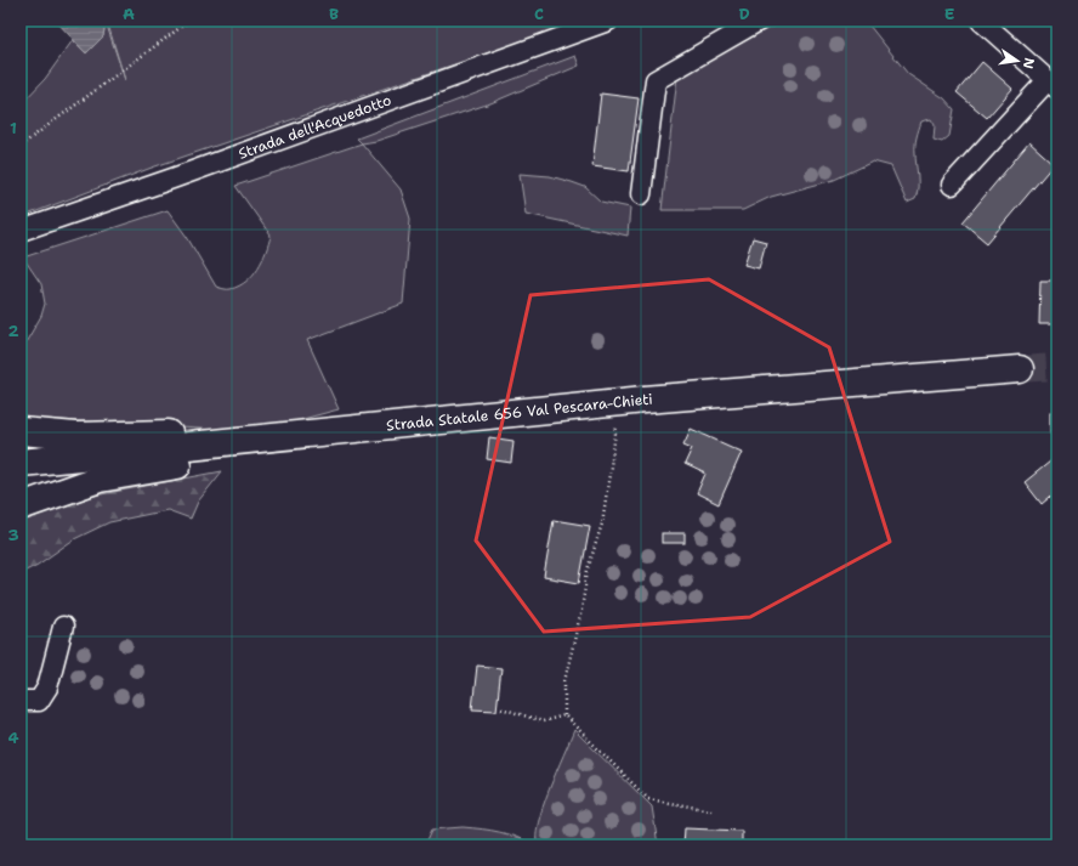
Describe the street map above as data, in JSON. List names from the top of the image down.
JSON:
{
  "streets": {
    "highway": ["Strada Statale 656 Val Pescara-Chieti"],
    "street": ["Strada dell'Acquedotto"]
  },
  "north": "right",
  "grid": {
    "columns": [
      "A",
      "B",
      "C",
      "D",
      "E"
    ],
    "rows": [
      "1",
      "2",
      "3",
      "4"
    ]
  }
}
